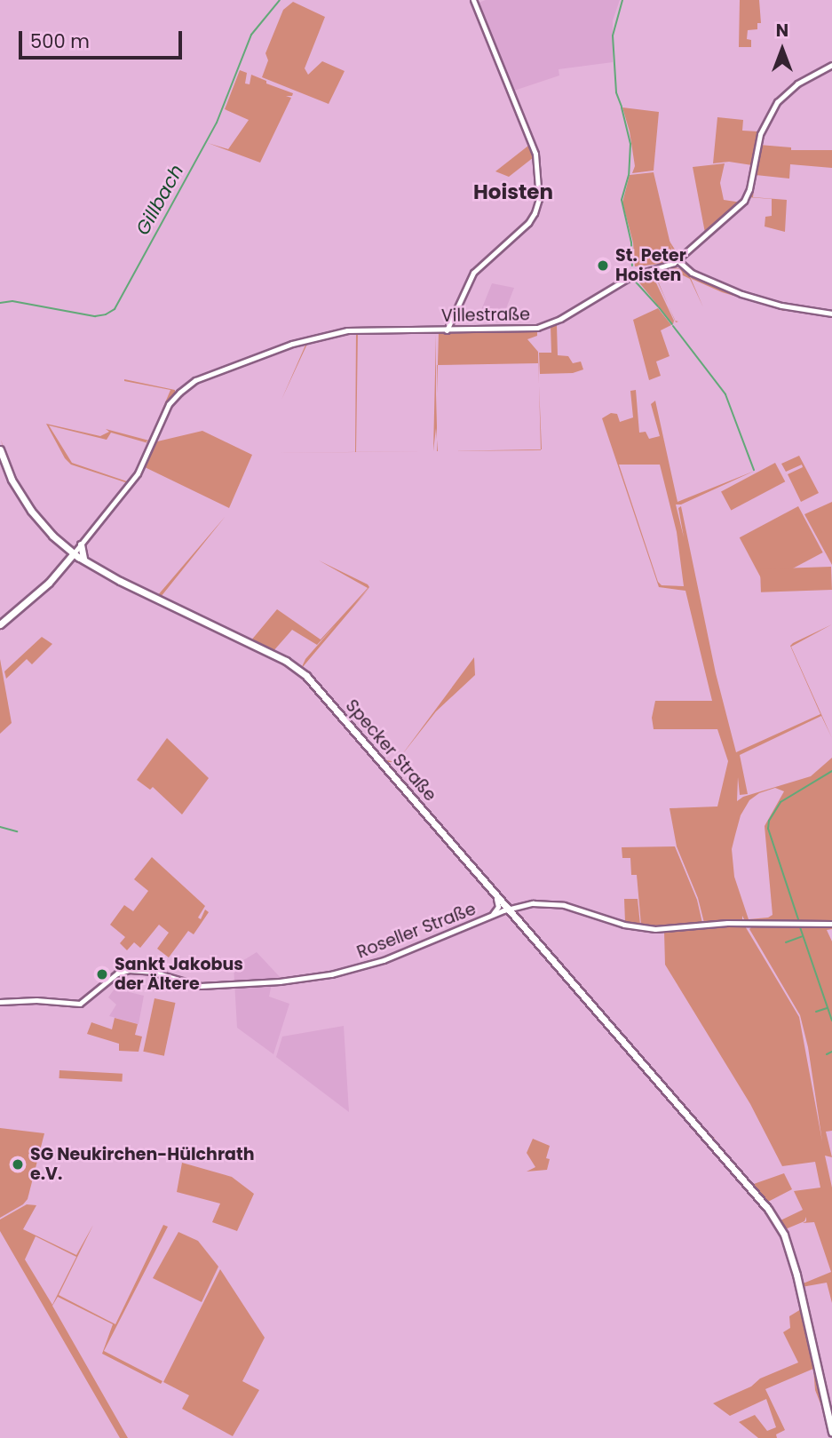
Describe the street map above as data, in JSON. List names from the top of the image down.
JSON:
{
  "streets": {
    "main road": ["Villestraße", "Specker Straße"],
    "street": ["Roseller Straße"]
  },
  "crossings": [
    ["Specker Straße", "Roseller Straße"]
  ],
  "districts": ["Hoisten"],
  "water": ["Gillbach"],
  "places": ["St. Peter Hoisten", "Sankt Jakobus der Ältere", "SG Neukirchen-Hülchrath e.V."],
  "scale_bar": "500 m",
  "north": "top"
}
